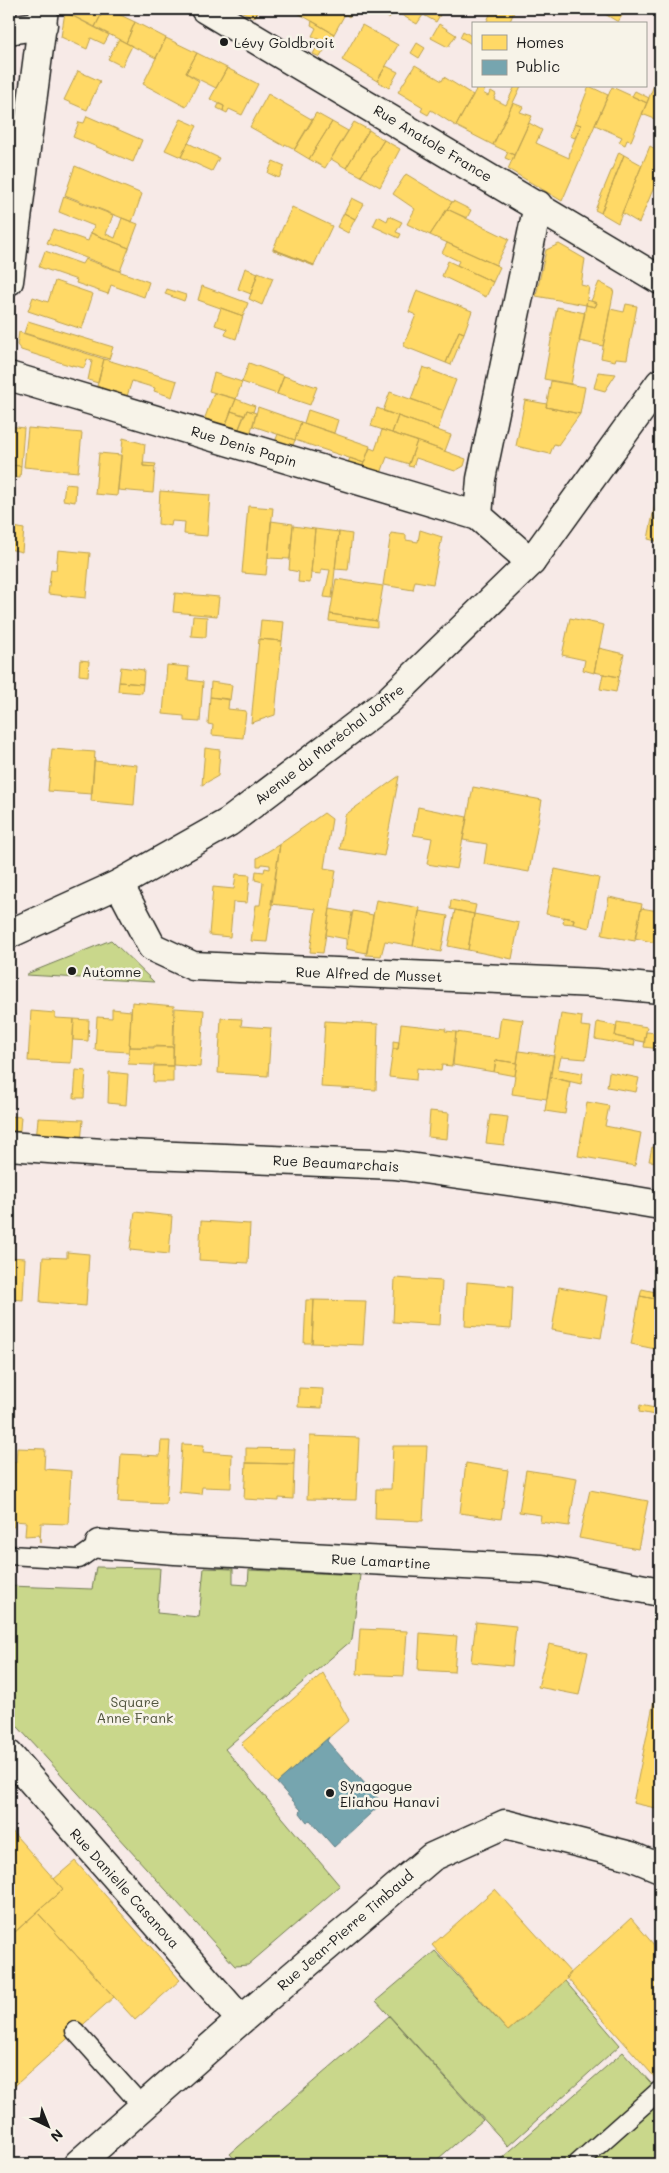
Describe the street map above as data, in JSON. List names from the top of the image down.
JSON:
{
  "streets": {
    "street": [
      "Rue Anatole France",
      "Rue Denis Papin",
      "Avenue du Maréchal Joffre",
      "Rue Alfred de Musset",
      "Rue Beaumarchais",
      "Rue Lamartine",
      "Rue Danielle Casanova",
      "Rue Jean-Pierre Timbaud"
    ]
  },
  "crossings": [
    ["Rue Denis Papin", "Avenue du Maréchal Joffre"],
    ["Avenue du Maréchal Joffre", "Rue Alfred de Musset"],
    ["Rue Danielle Casanova", "Rue Jean-Pierre Timbaud"]
  ],
  "parks": ["Square Anne Frank"],
  "places": ["Lévy Goldbroit", "Automne", "Synagogue Eliahou Hanavi"],
  "legend": ["Homes", "Public"],
  "north": "bottom right"
}
